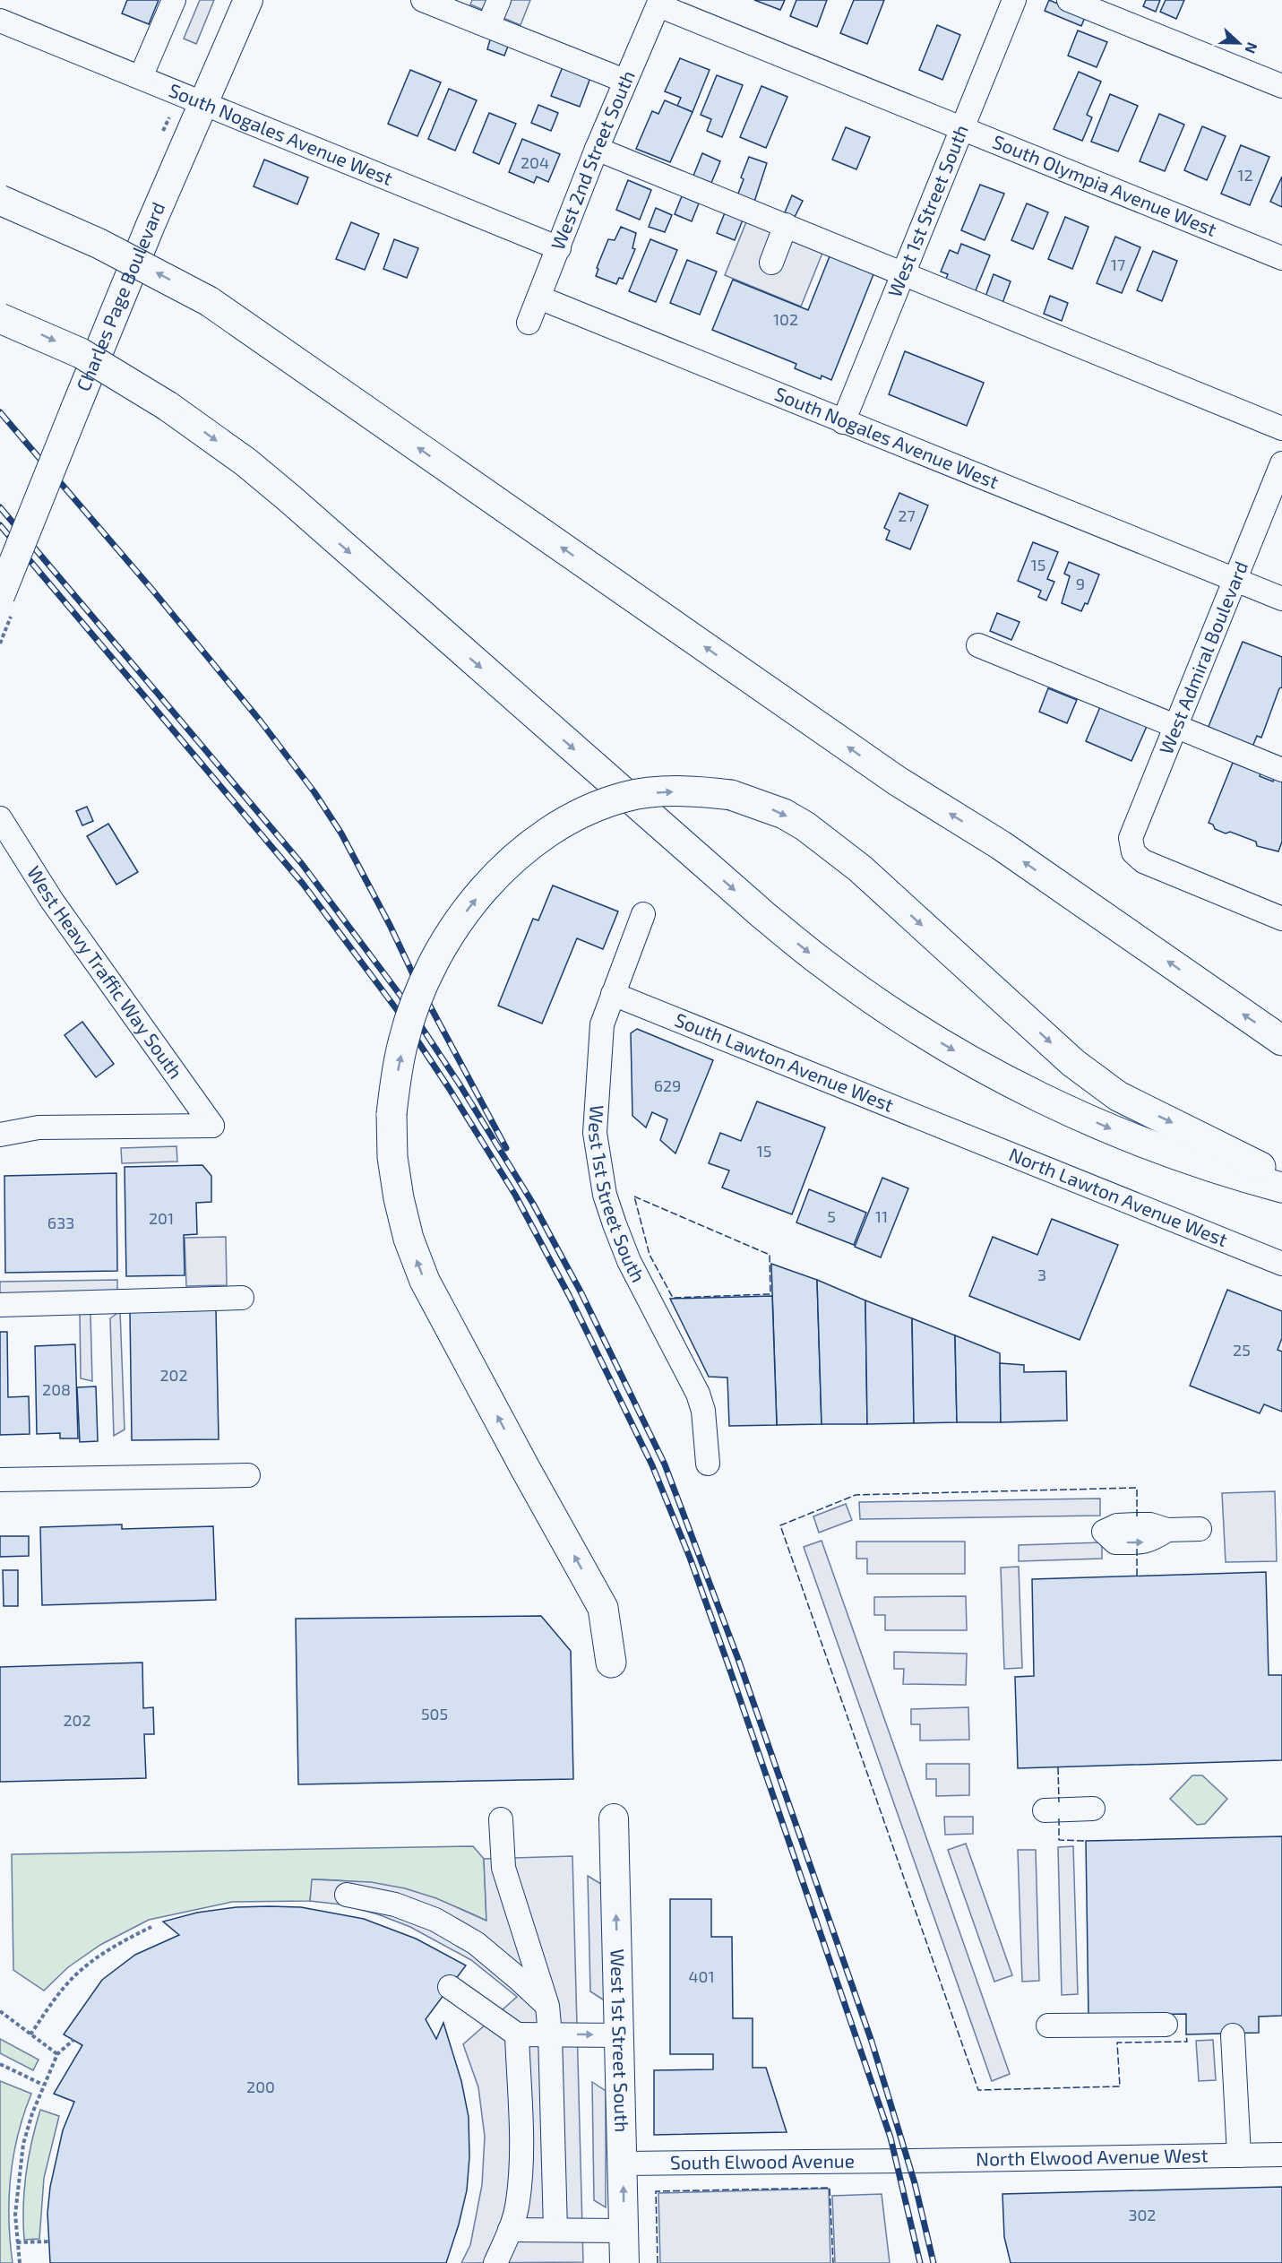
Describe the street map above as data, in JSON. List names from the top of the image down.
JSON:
{
  "streets": {
    "main road": ["West 1st Street South", "Charles Page Boulevard"],
    "street": [
      "South Nogales Avenue West",
      "West 2nd Street South",
      "South Olympia Avenue West",
      "West Admiral Boulevard",
      "West Heavy Traffic Way South",
      "South Lawton Avenue West",
      "North Lawton Avenue West",
      "North Elwood Avenue West",
      "South Elwood Avenue"
    ]
  },
  "crossings": [
    ["South Nogales Avenue West", "West 2nd Street South"],
    ["South Nogales Avenue West", "West 1st Street South"],
    ["South Nogales Avenue West", "Charles Page Boulevard"],
    ["South Nogales Avenue West", "West Admiral Boulevard"],
    ["West 2nd Street South", "South Olympia Avenue West"],
    ["South Olympia Avenue West", "West 1st Street South"],
    ["West 1st Street South", "South Lawton Avenue West"],
    ["West 1st Street South", "South Elwood Avenue"],
    ["South Lawton Avenue West", "North Lawton Avenue West"],
    ["North Elwood Avenue West", "South Elwood Avenue"]
  ],
  "house_numbers": [
    "204",
    "12",
    "17",
    "102",
    "27",
    "15",
    "9",
    "629",
    "15",
    "5",
    "11",
    "201",
    "633",
    "3",
    "25",
    "202",
    "208",
    "505",
    "202",
    "401",
    "200",
    "302"
  ],
  "north": "right"
}
